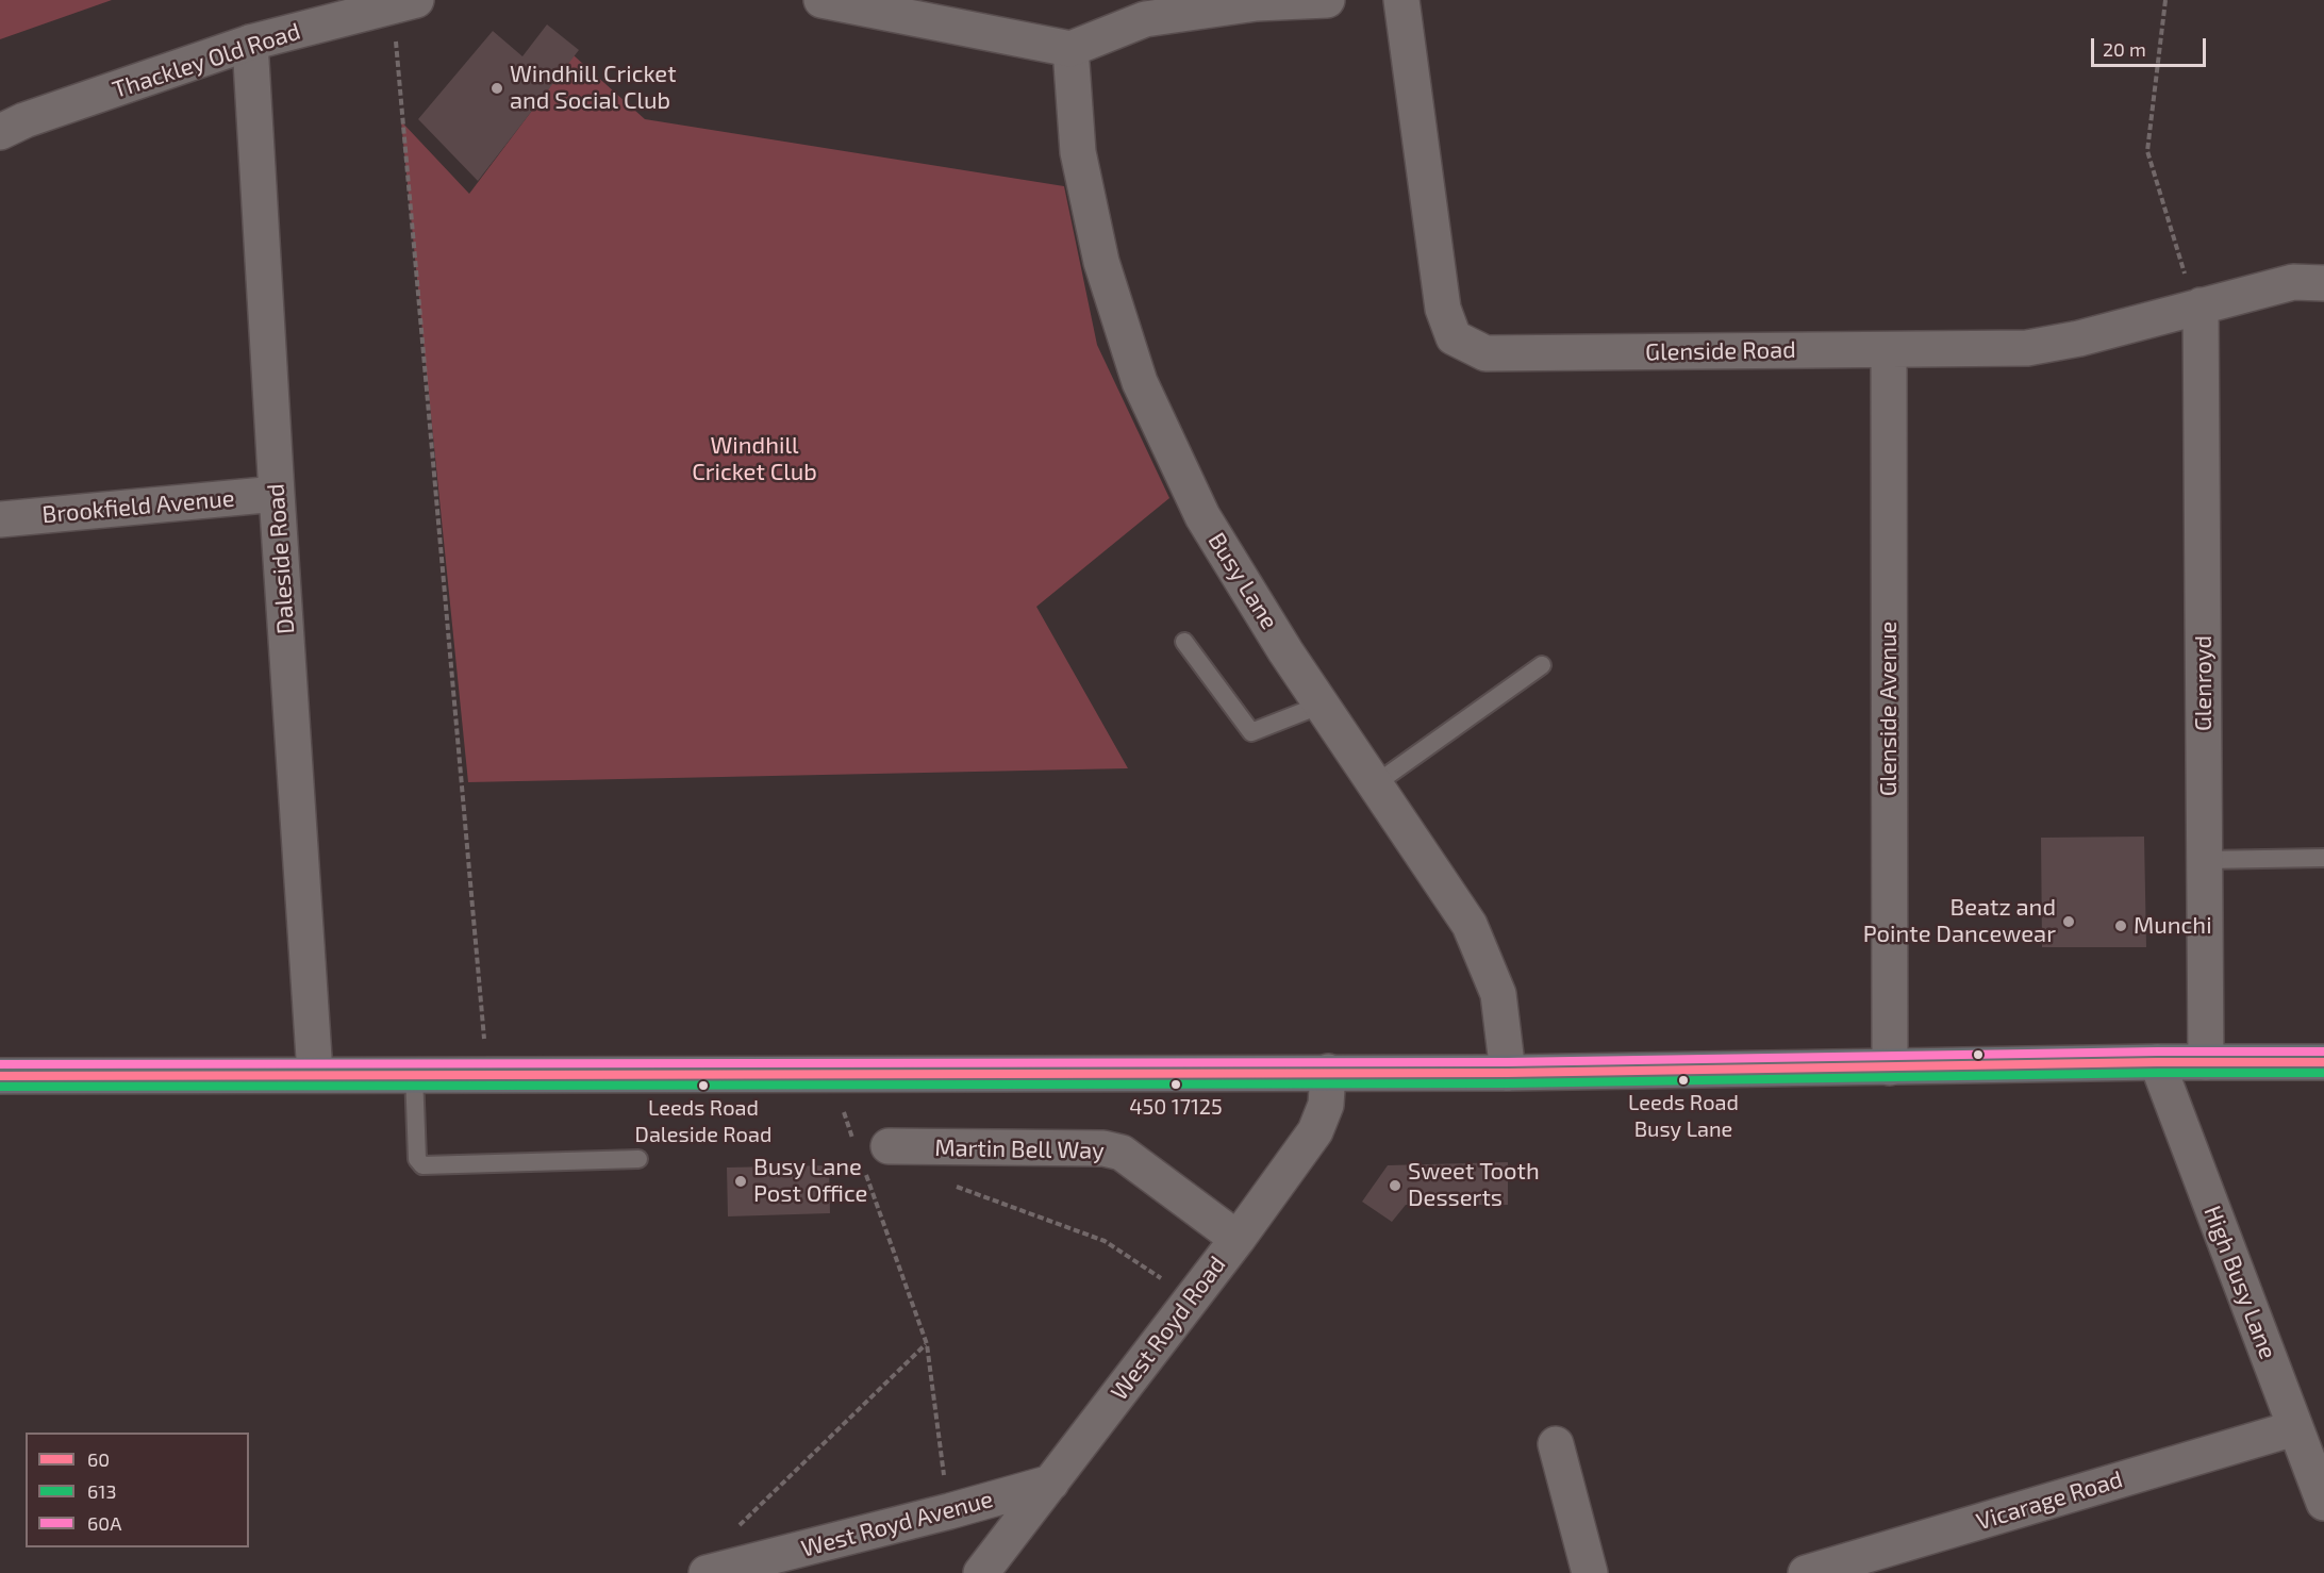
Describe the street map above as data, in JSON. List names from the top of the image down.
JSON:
{
  "streets": {
    "street": [
      "Thackley Old Road",
      "Glenside Road",
      "Brookfield Avenue",
      "Daleside Road",
      "Busy Lane",
      "Glenroyd",
      "Glenside Avenue",
      "Martin Bell Way",
      "High Busy Lane",
      "West Royd Road",
      "Vicarage Road",
      "West Royd Avenue"
    ]
  },
  "crossings": [
    ["Thackley Old Road", "Daleside Road"],
    ["Glenside Road", "Glenroyd"],
    ["Glenside Road", "Glenside Avenue"],
    ["Brookfield Avenue", "Daleside Road"],
    ["Martin Bell Way", "West Royd Road"],
    ["High Busy Lane", "Vicarage Road"],
    ["West Royd Road", "West Royd Avenue"]
  ],
  "parks": ["Windhill Cricket Club"],
  "places": [
    "Windhill Cricket and Social Club",
    "Beatz and Pointe Dancewear",
    "Munchi",
    "Leeds Road Busy Lane",
    "450 17125",
    "Leeds Road Daleside Road",
    "Busy Lane Post Office",
    "Sweet Tooth Desserts"
  ],
  "lines": ["transit line 60A", "transit line 60", "transit line 613"],
  "legend": ["60", "613", "60A"],
  "scale_bar": "20 m"
}
